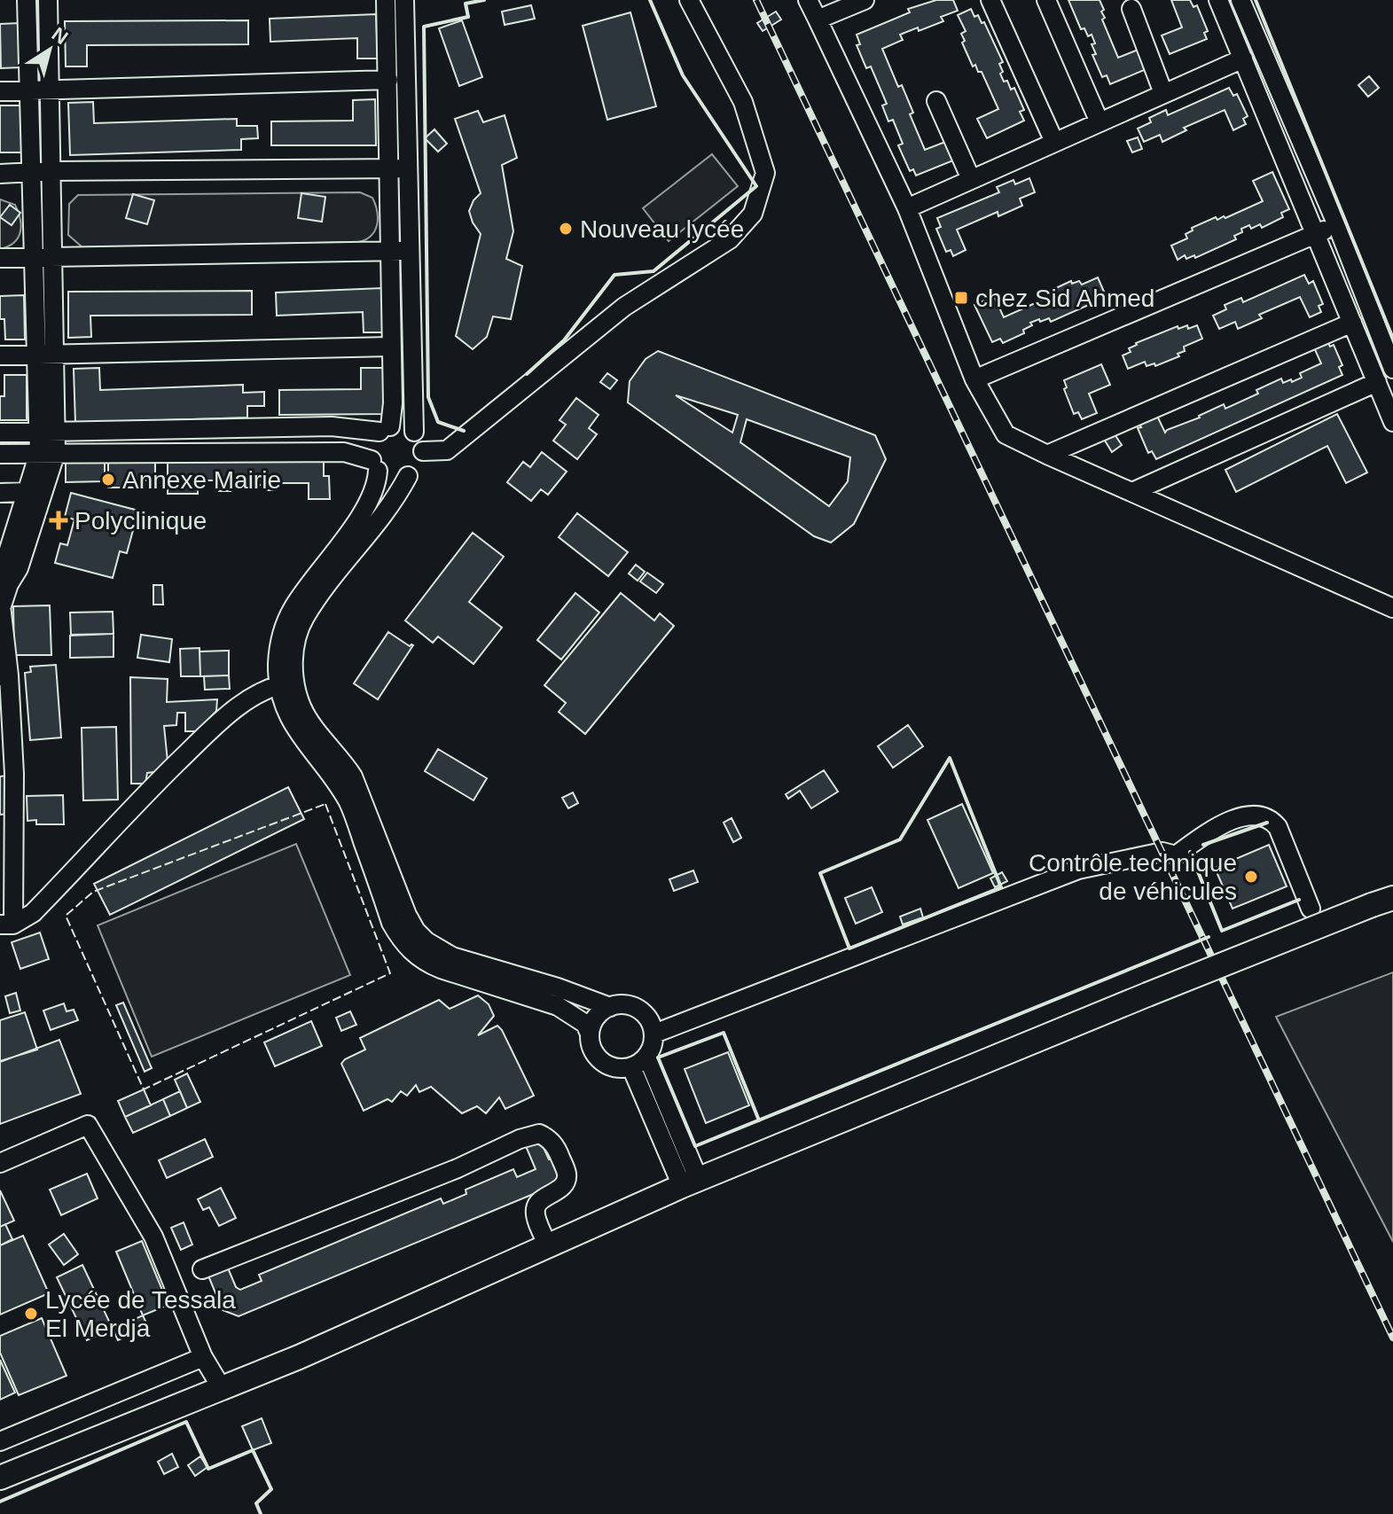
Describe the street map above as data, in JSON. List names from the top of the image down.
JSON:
{
  "places": {
    "other": [
      "Nouveau lycée",
      "Annexe Mairie",
      "Contrôle technique de véhicules",
      "Lycée de Tessala El Merdja"
    ],
    "transit": ["chez Sid Ahmed"],
    "health": ["Polyclinique"]
  },
  "north": "top right"
}
